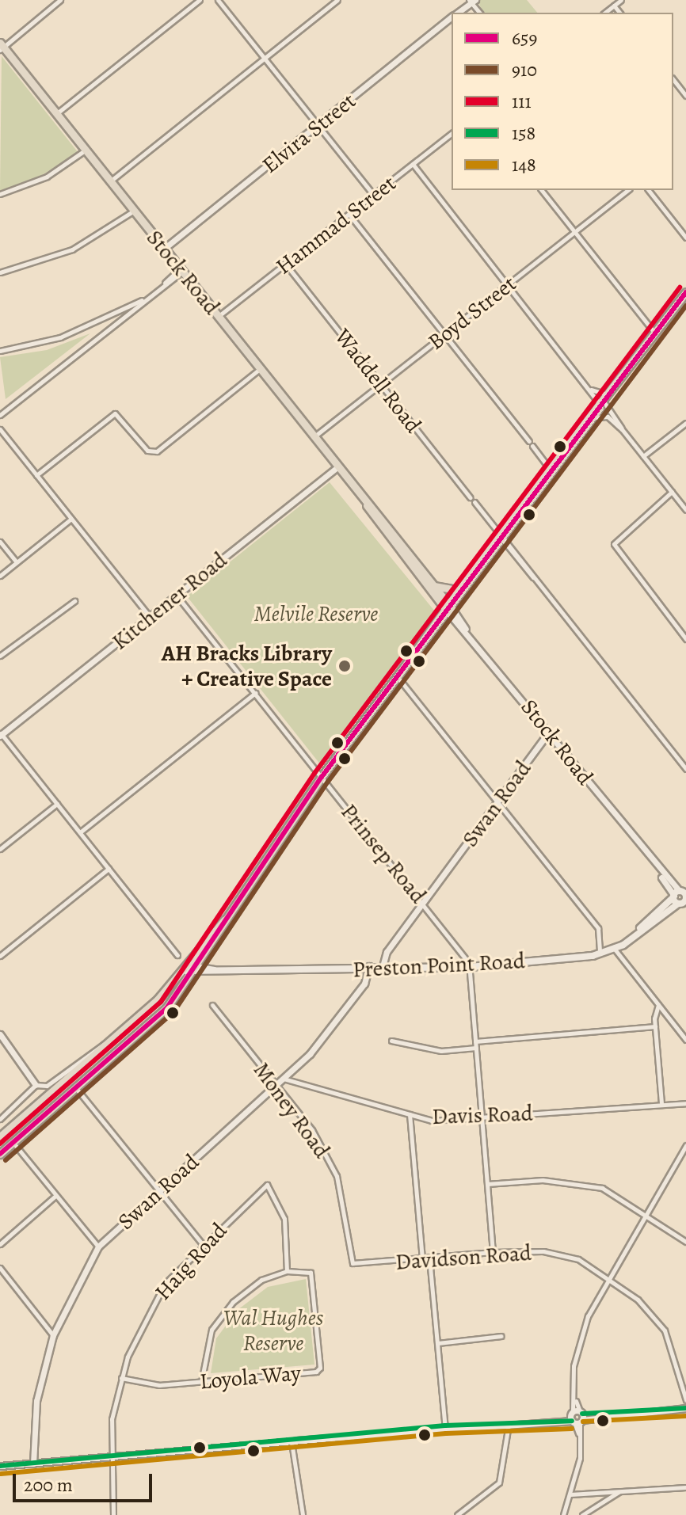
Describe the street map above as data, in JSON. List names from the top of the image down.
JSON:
{
  "streets": {
    "main road": ["Stock Road", "Preston Point Road"],
    "street": [
      "Elvira Street",
      "Hammad Street",
      "Boyd Street",
      "Waddell Road",
      "Kitchener Road",
      "Swan Road",
      "Prinsep Road",
      "Money Road",
      "Davis Road",
      "Davidson Road",
      "Haig Road",
      "Loyola Way"
    ]
  },
  "crossings": [
    ["Elvira Street", "Stock Road"],
    ["Hammad Street", "Stock Road"],
    ["Hammad Street", "Waddell Road"],
    ["Stock Road", "Boyd Street"],
    ["Stock Road", "Kitchener Road"],
    ["Stock Road", "Swan Road"],
    ["Stock Road", "Preston Point Road"],
    ["Boyd Street", "Waddell Road"],
    ["Kitchener Road", "Prinsep Road"],
    ["Swan Road", "Prinsep Road"],
    ["Swan Road", "Preston Point Road"],
    ["Swan Road", "Money Road"],
    ["Swan Road", "Davis Road"],
    ["Prinsep Road", "Preston Point Road"],
    ["Money Road", "Davidson Road"],
    ["Haig Road", "Loyola Way"]
  ],
  "parks": ["Melvile Reserve", "Wal Hughes Reserve"],
  "places": ["AH Bracks Library + Creative Space"],
  "lines": [
    "transit line 111",
    "transit line 659",
    "transit line 910",
    "transit line 158",
    "transit line 148"
  ],
  "legend": [
    "659",
    "910",
    "111",
    "158",
    "148"
  ],
  "scale_bar": "200 m"
}
